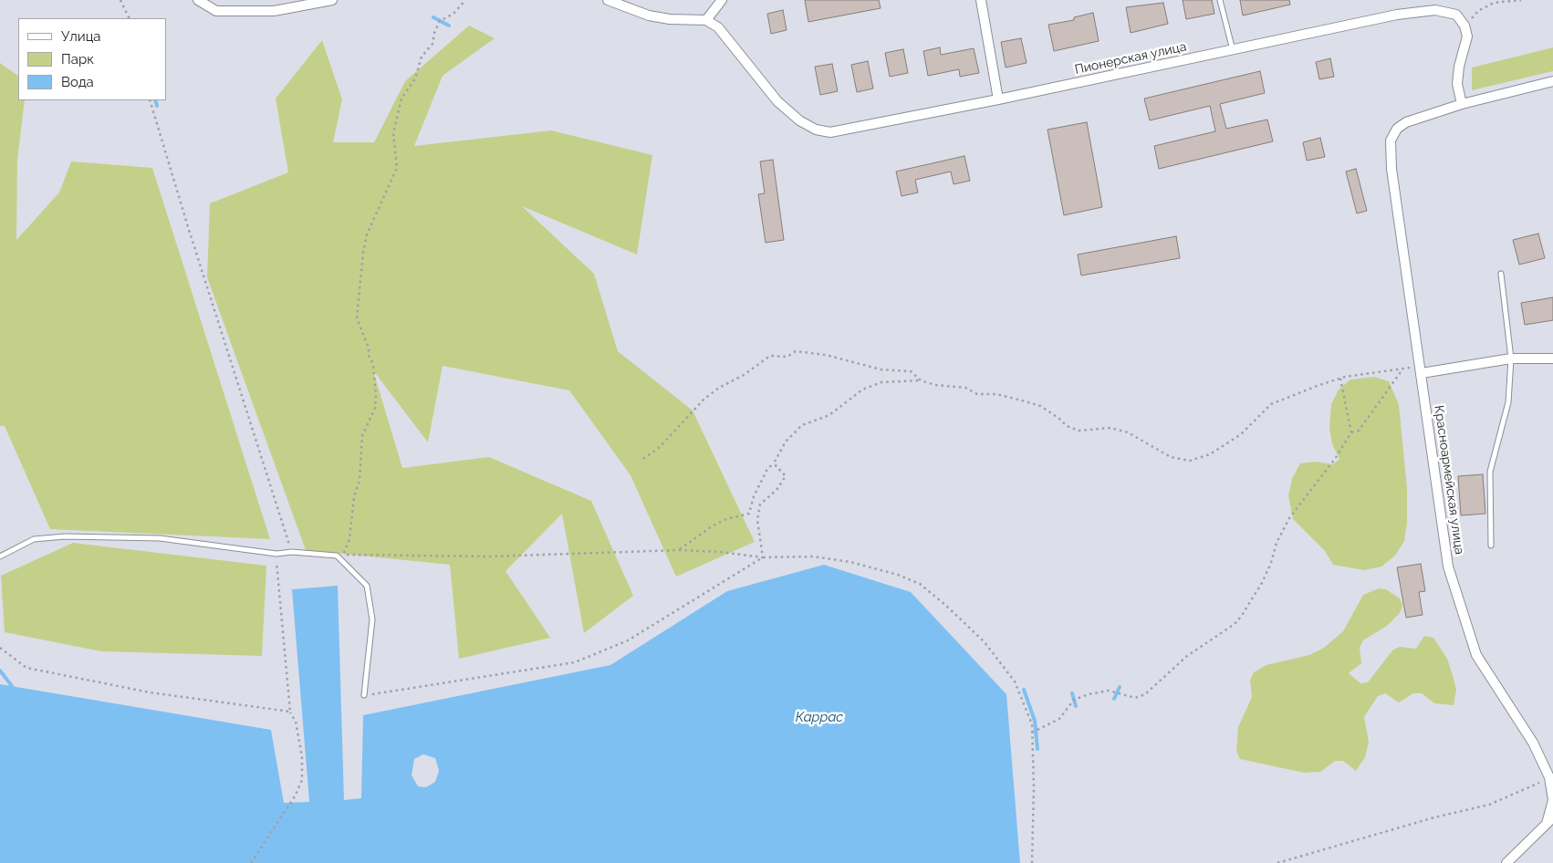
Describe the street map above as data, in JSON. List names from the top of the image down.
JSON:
{
  "streets": {
    "street": ["Пионерская улица", "Красноармейская улица"]
  },
  "water": ["Каррас"],
  "legend": ["Улица", "Парк", "Вода"]
}
